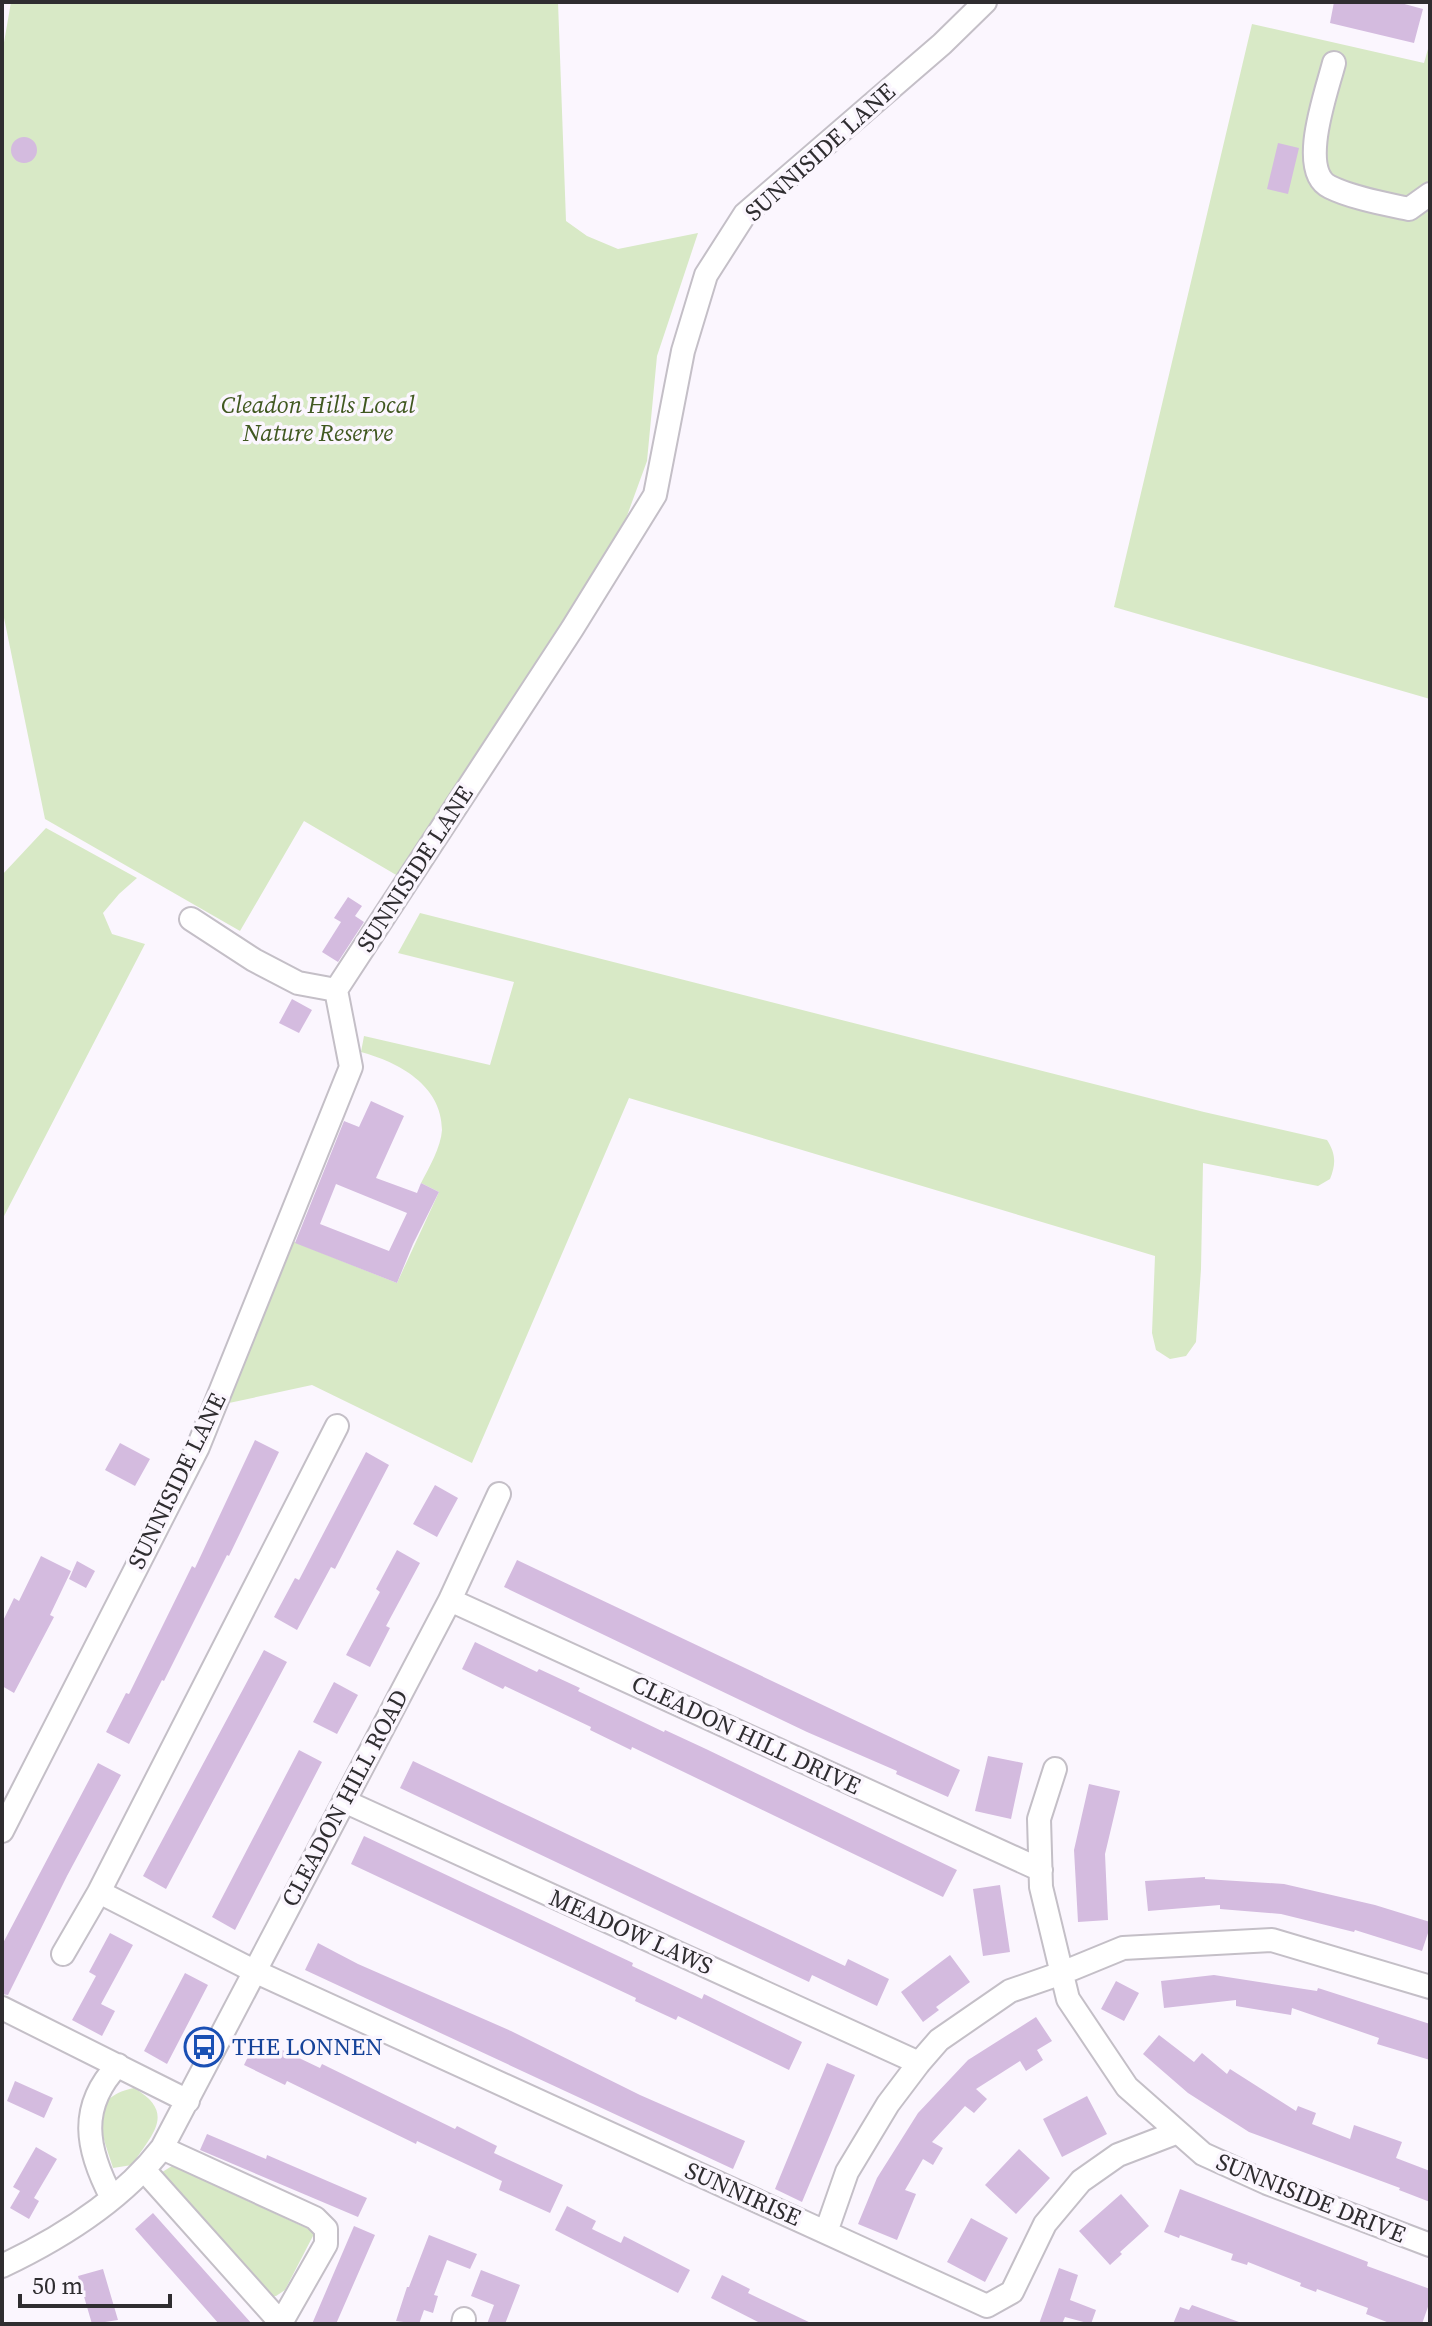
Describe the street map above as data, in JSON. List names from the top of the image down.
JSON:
{
  "streets": {
    "street": [
      "SUNNISIDE LANE",
      "CLEADON HILL DRIVE",
      "CLEADON HILL ROAD",
      "MEADOW LAWS",
      "SUNNIRISE",
      "SUNNISIDE DRIVE"
    ]
  },
  "crossings": [
    ["CLEADON HILL DRIVE", "CLEADON HILL ROAD"],
    ["CLEADON HILL DRIVE", "SUNNISIDE DRIVE"],
    ["CLEADON HILL ROAD", "MEADOW LAWS"],
    ["CLEADON HILL ROAD", "SUNNIRISE"],
    ["SUNNIRISE", "SUNNISIDE DRIVE"]
  ],
  "parks": ["Cleadon Hills Local Nature Reserve"],
  "places": {
    "bus stop": ["THE LONNEN"]
  },
  "scale_bar": "50 m"
}
